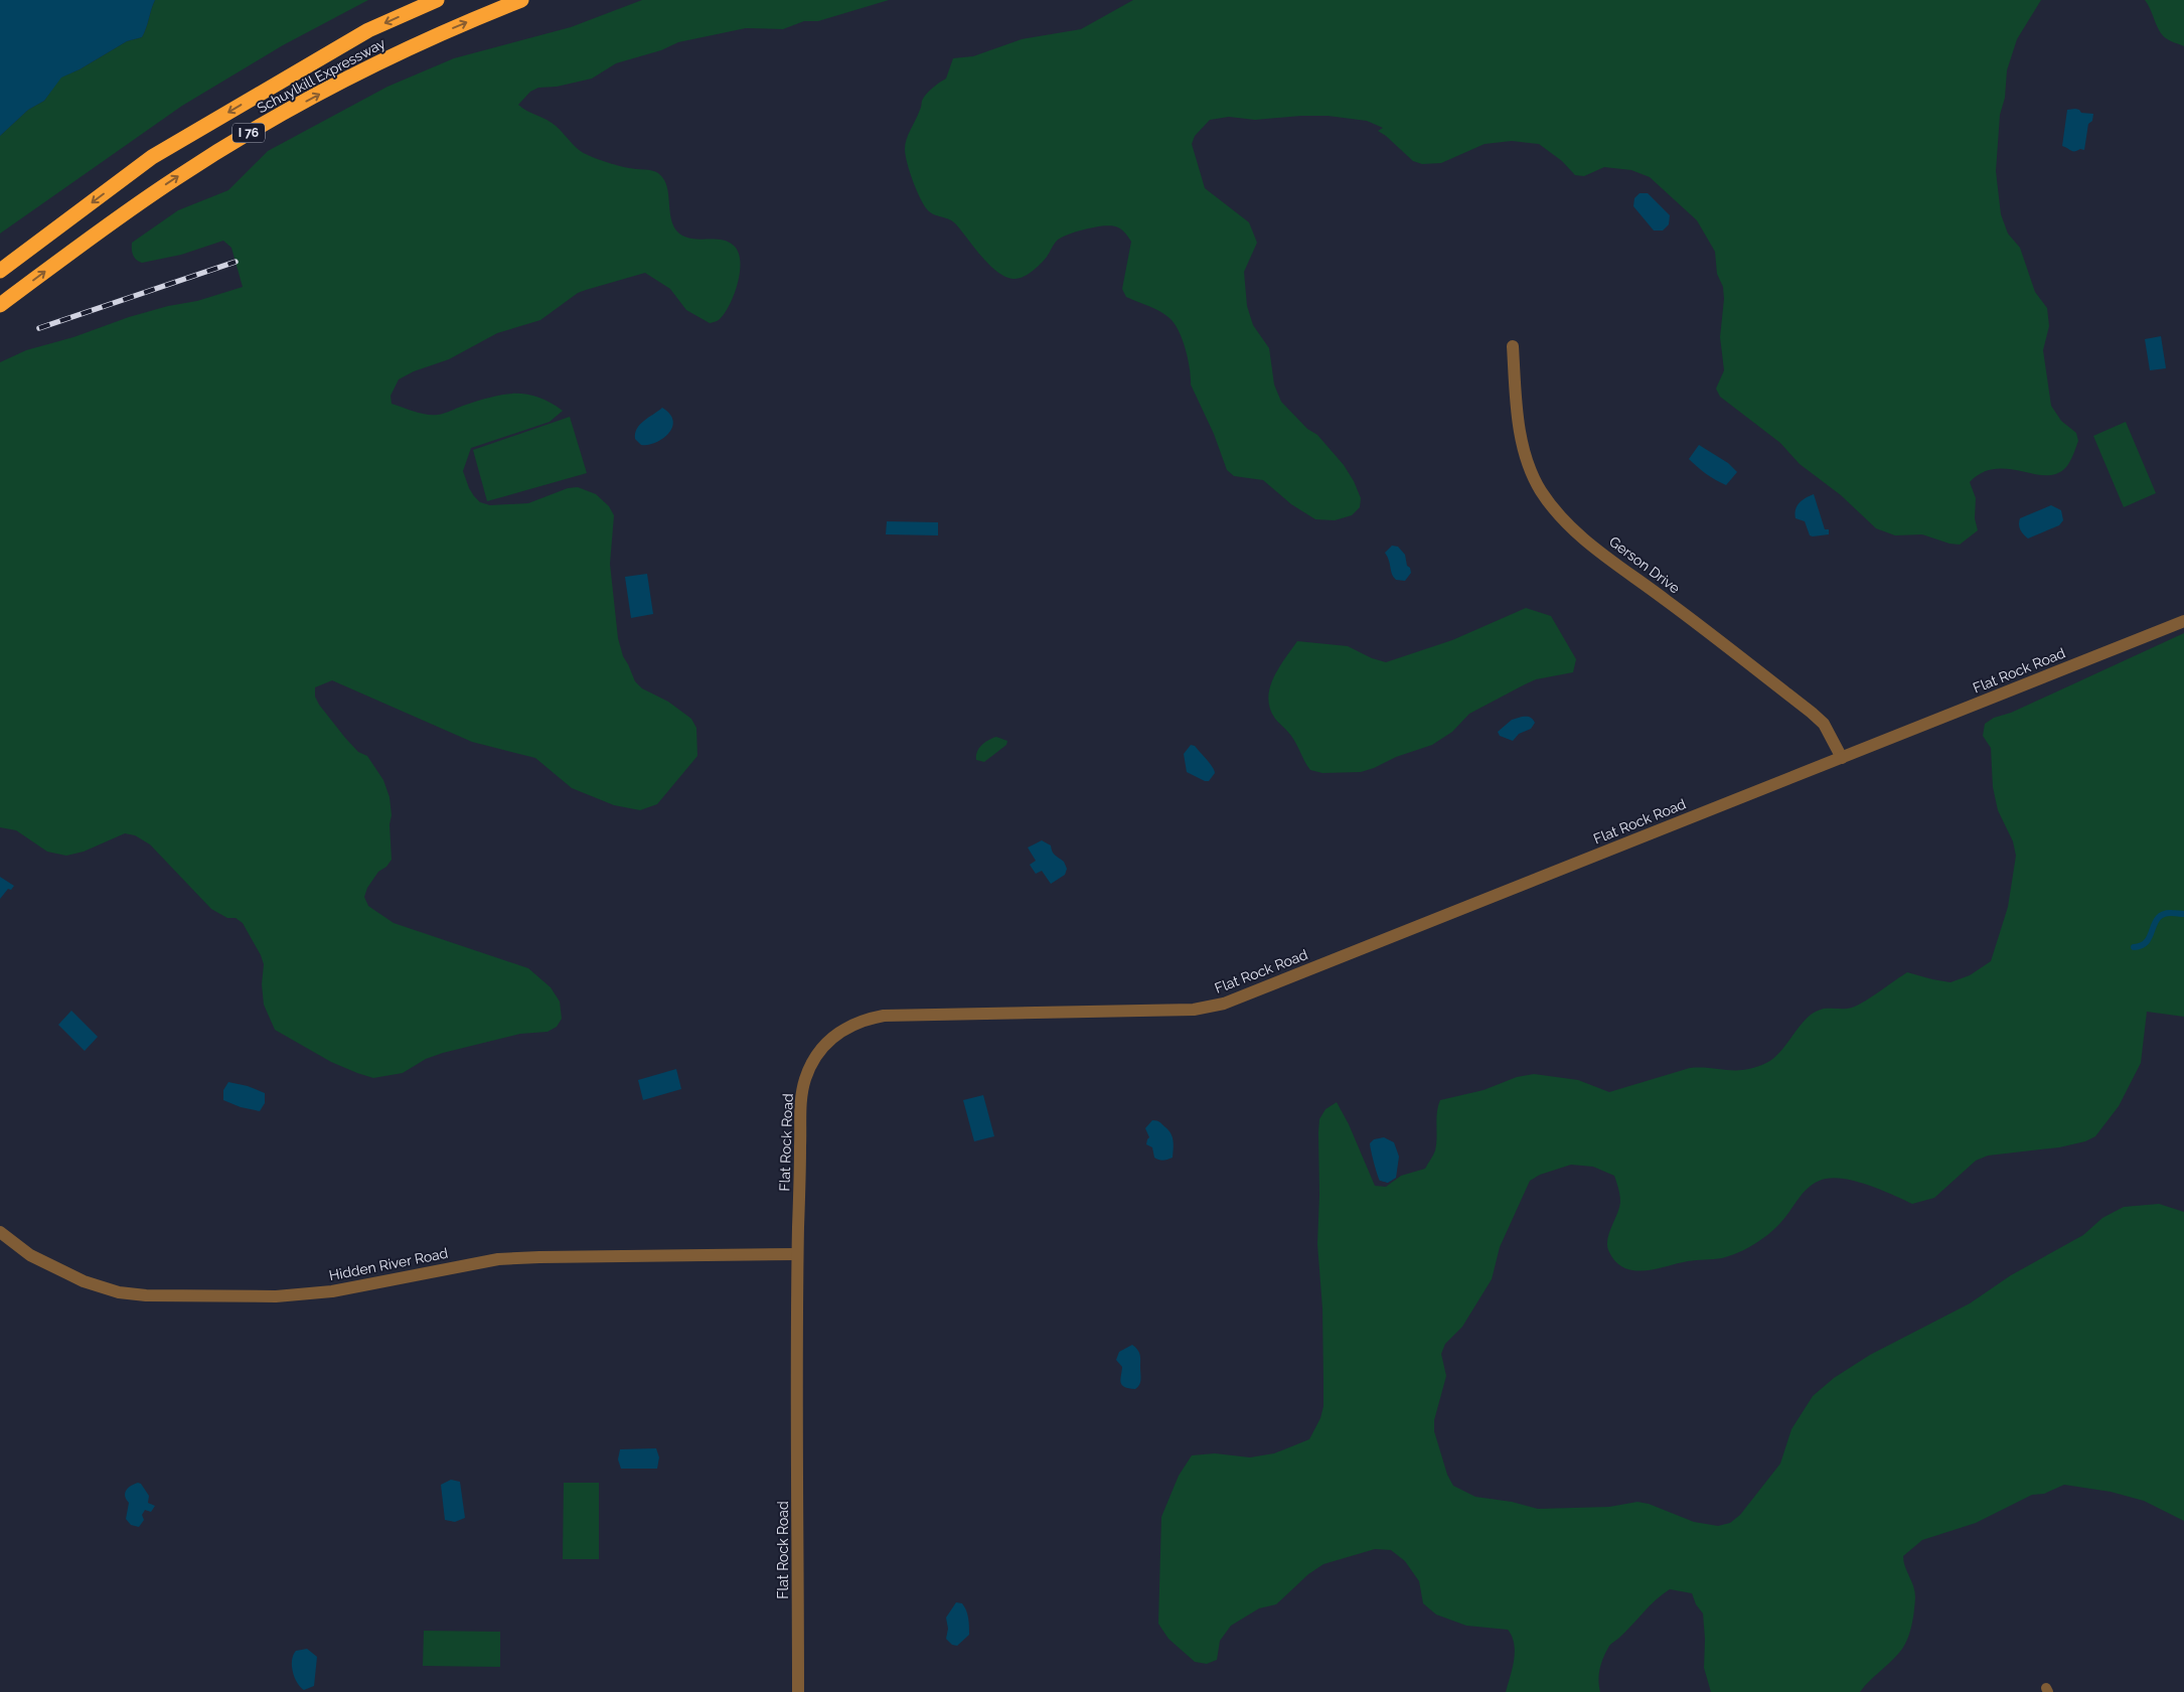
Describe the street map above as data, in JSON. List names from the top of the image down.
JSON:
{
  "streets": {
    "highway": ["Schuylkill Expressway", "I 76"],
    "street": ["Gerson Drive", "Flat Rock Road", "Hidden River Road"]
  },
  "crossings": [
    ["Gerson Drive", "Flat Rock Road"],
    ["Flat Rock Road", "Hidden River Road"]
  ]
}
